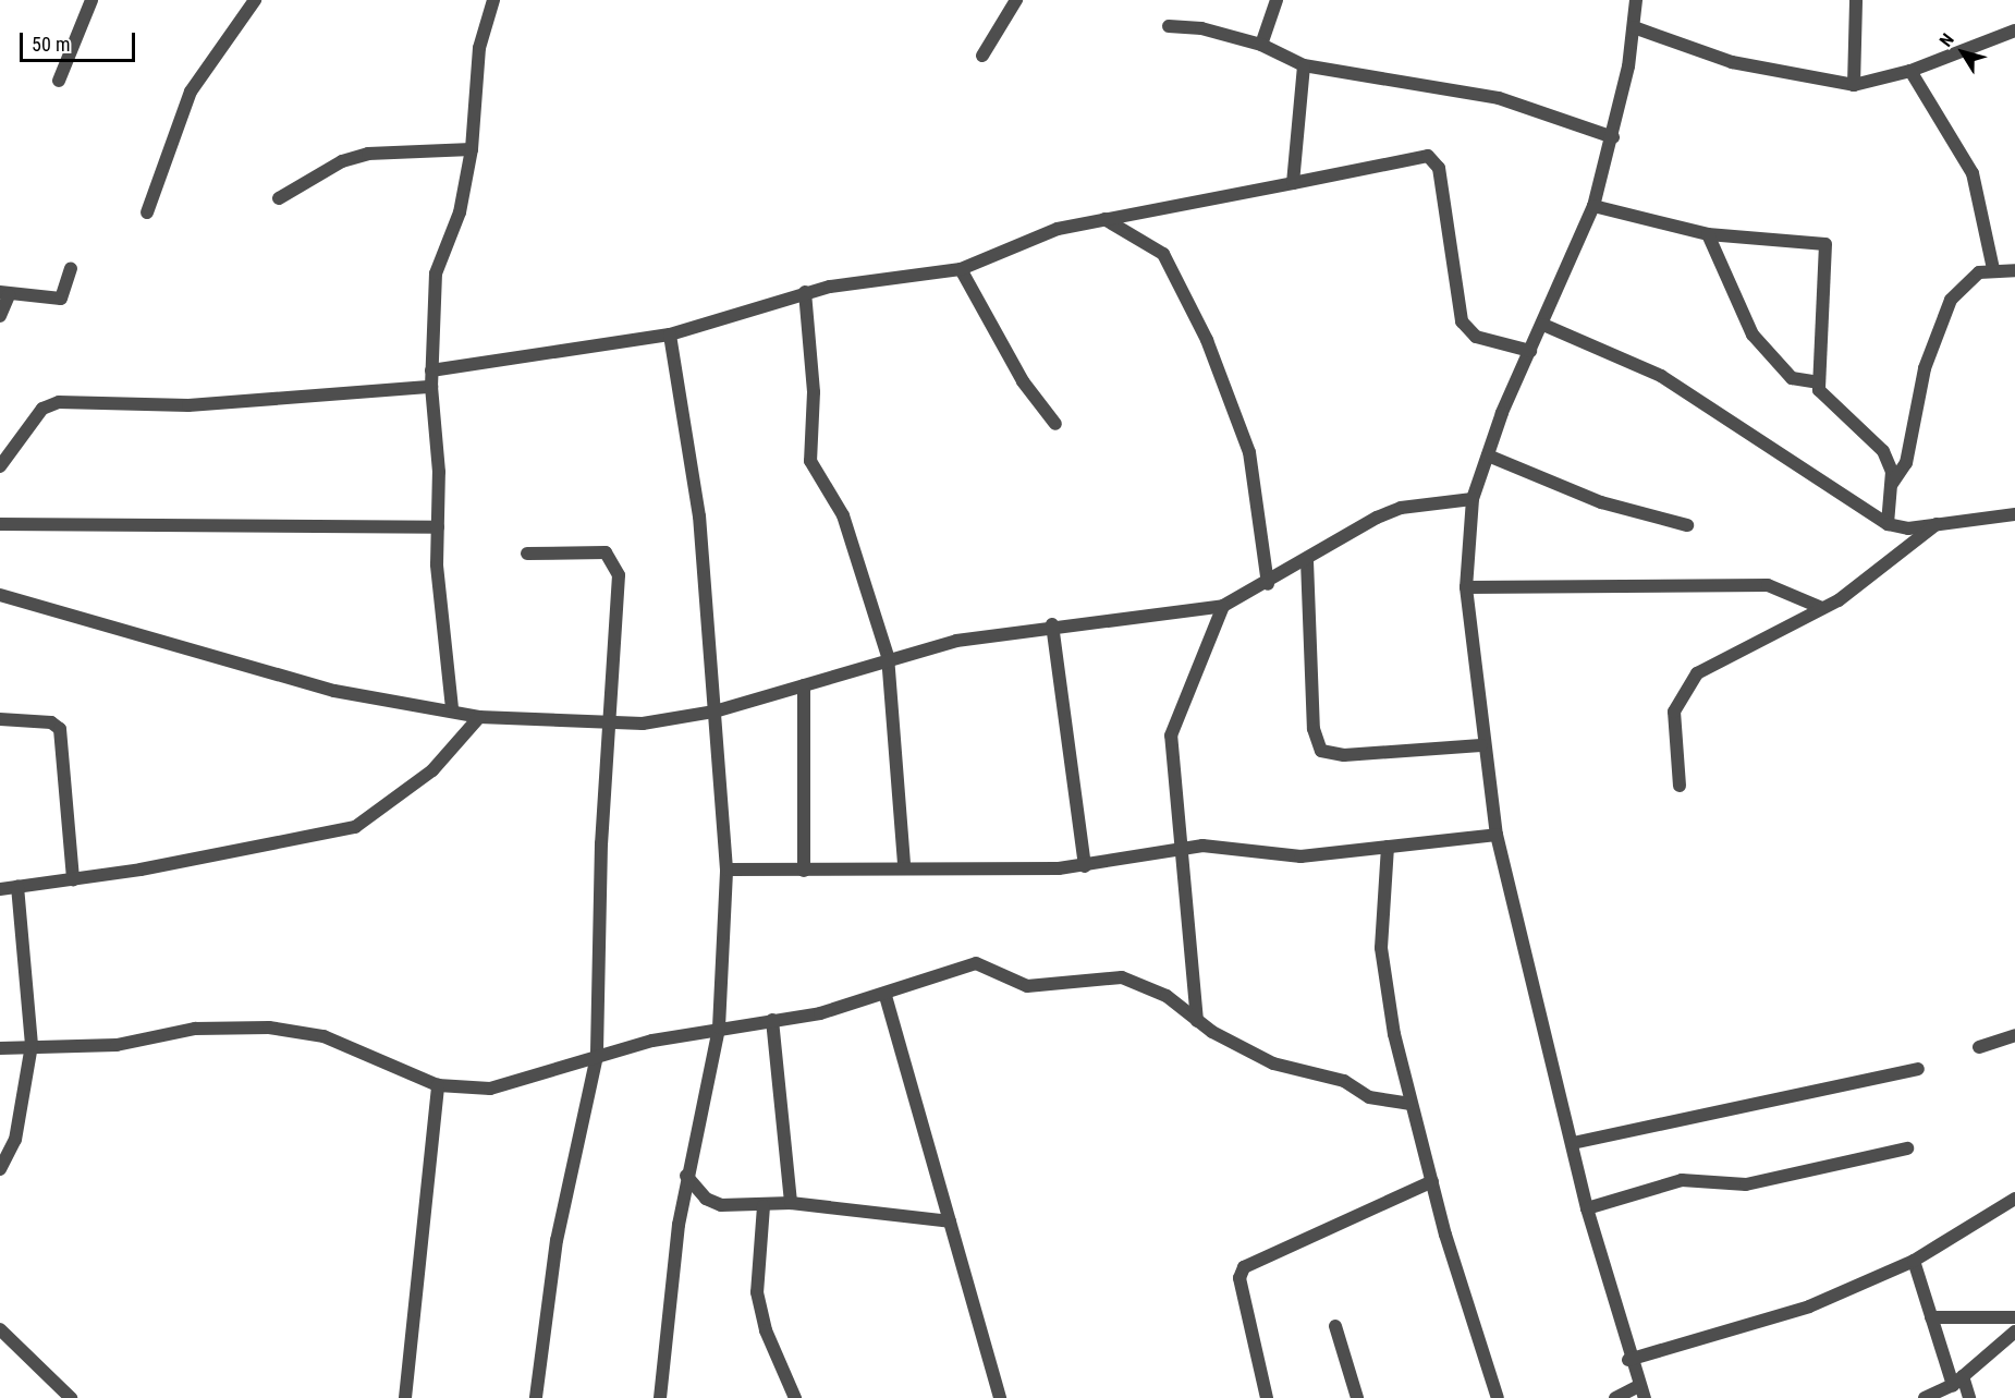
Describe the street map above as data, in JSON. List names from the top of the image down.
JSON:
{
  "scale_bar": "50 m",
  "north": "top left"
}
